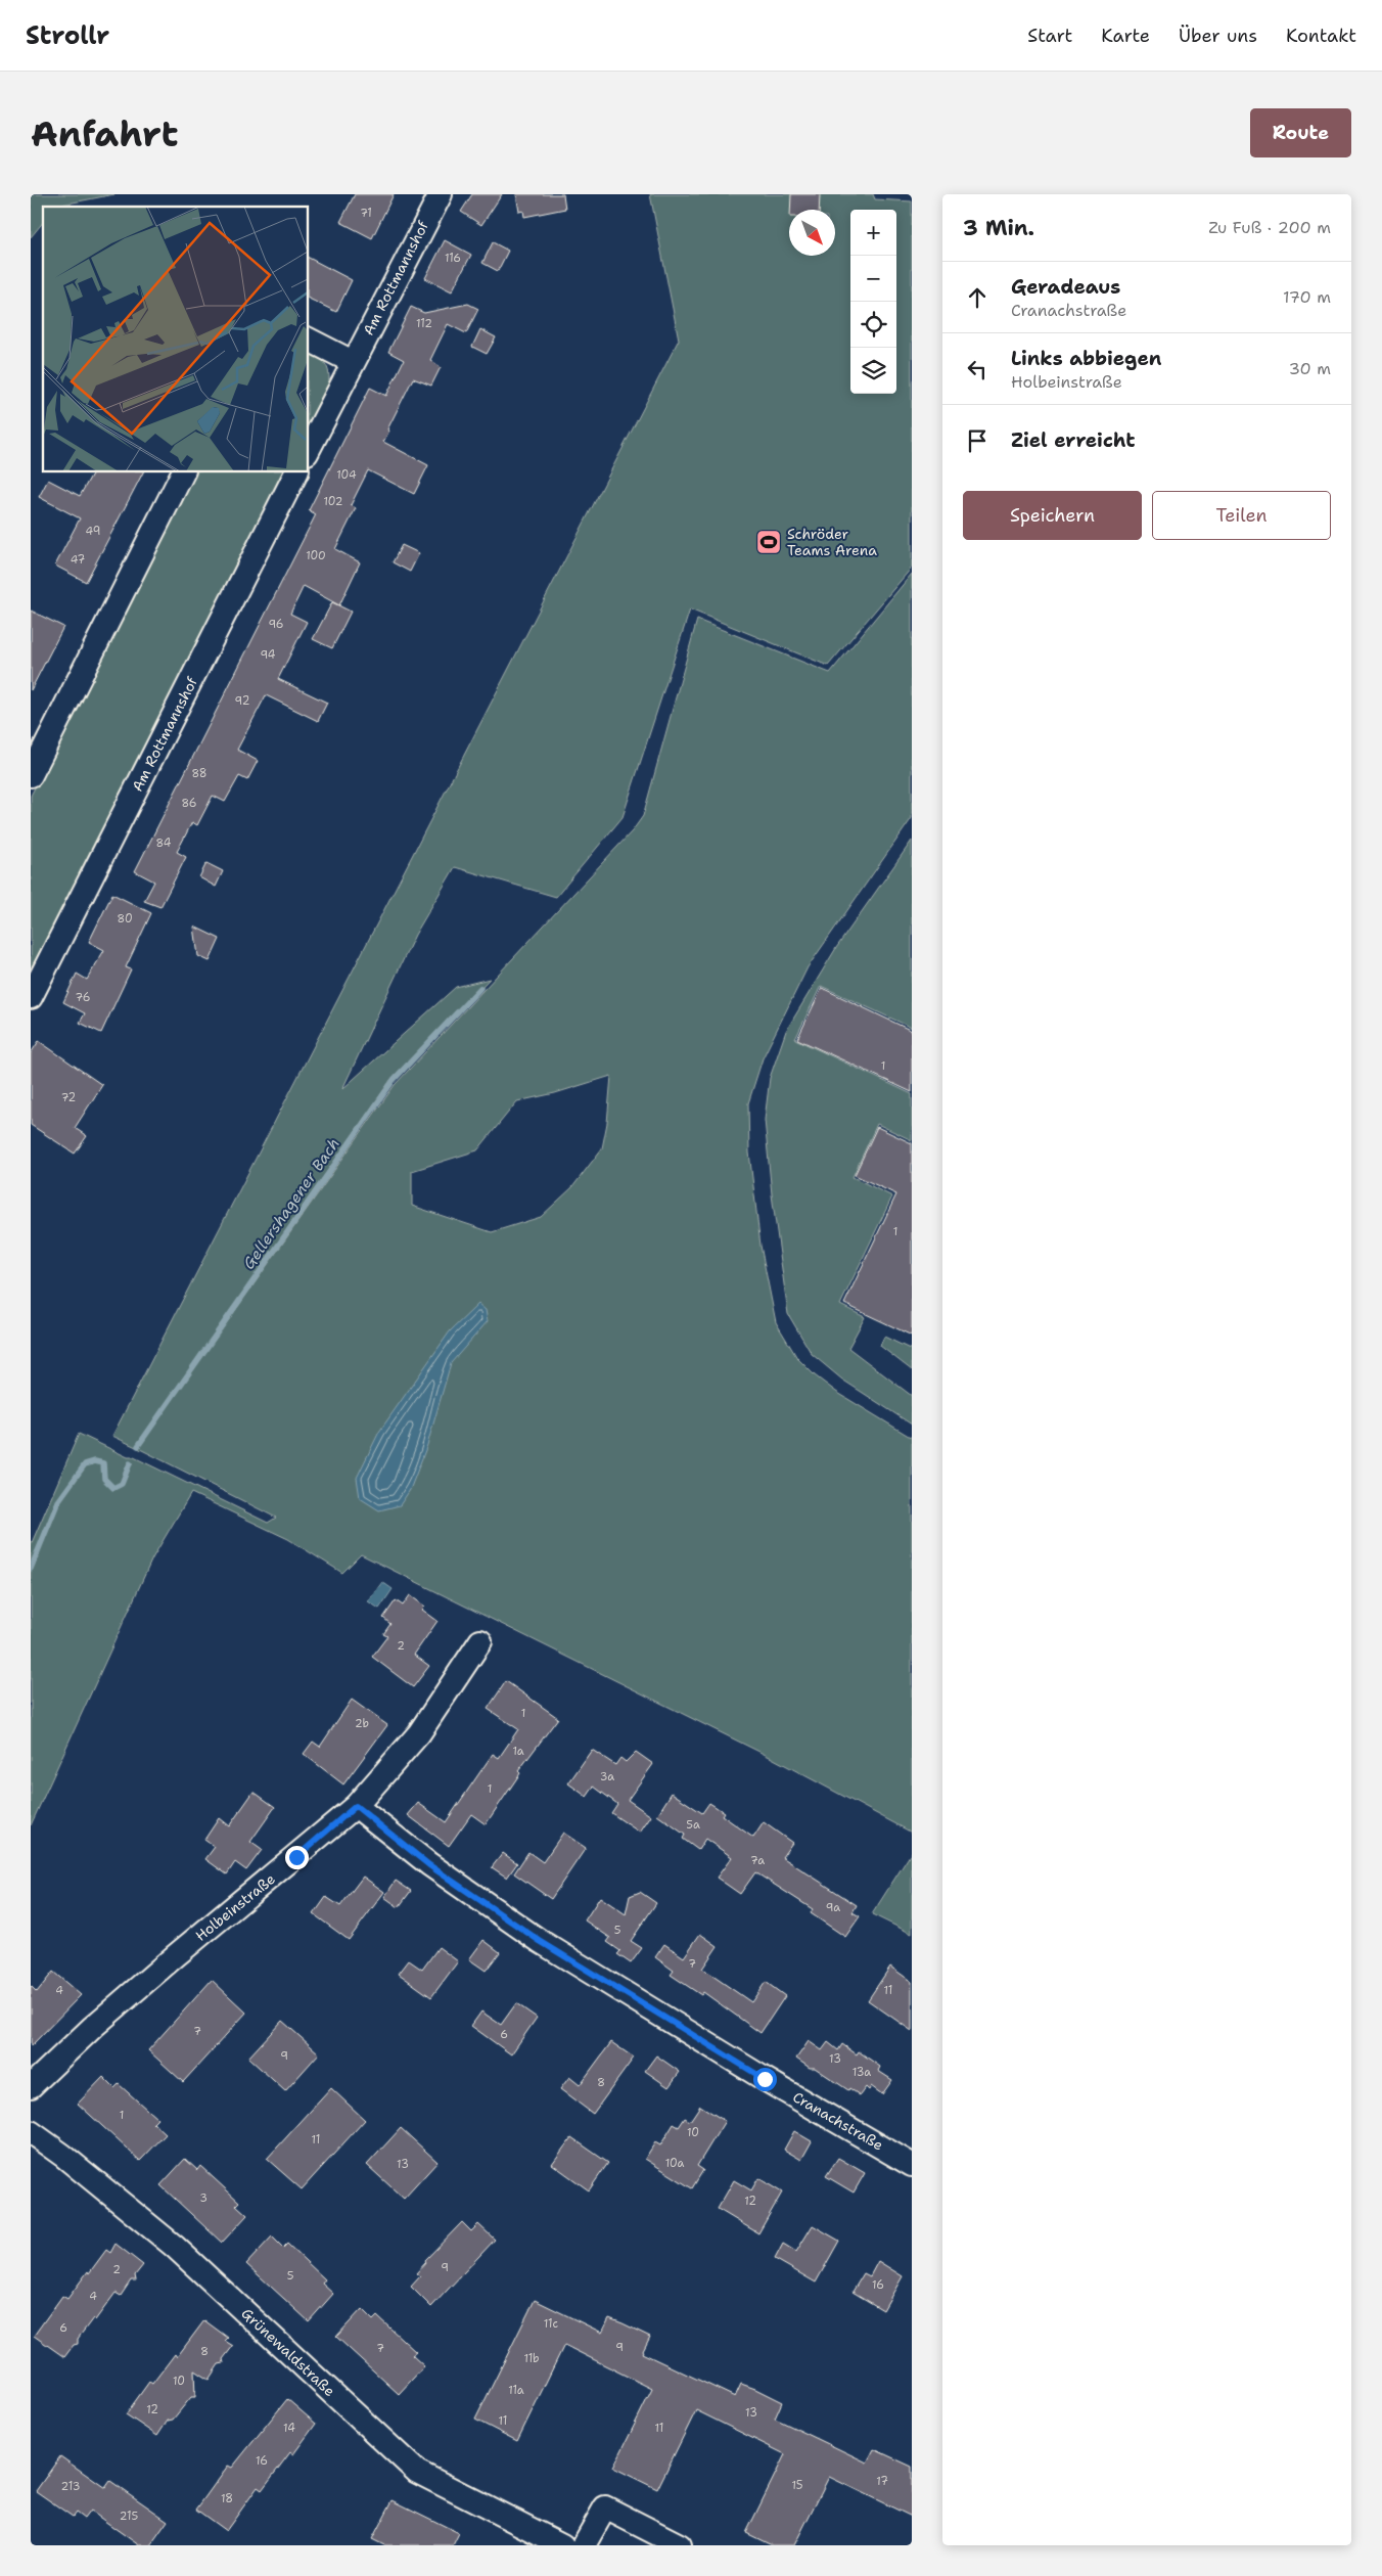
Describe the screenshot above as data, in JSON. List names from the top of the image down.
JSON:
{
  "streets": {
    "street": [
      "Am Rottmannshof",
      "Holbeinstraße",
      "Cranachstraße",
      "Grünewaldstraße"
    ]
  },
  "crossings": [
    ["Holbeinstraße", "Cranachstraße"]
  ],
  "water": ["Gellershagener Bach"],
  "places": {
    "sports": ["Schröder Teams Arena"]
  },
  "house_numbers": [
    "71",
    "116",
    "112",
    "104",
    "102",
    "49",
    "100",
    "47",
    "96",
    "94",
    "92",
    "88",
    "86",
    "84",
    "80",
    "76",
    "1",
    "72",
    "1",
    "2",
    "1",
    "2b",
    "1a",
    "3a",
    "1",
    "5a",
    "7a",
    "9a",
    "5",
    "7",
    "4",
    "11",
    "7",
    "6",
    "9",
    "13",
    "13a",
    "8",
    "1",
    "10",
    "11",
    "10a",
    "13",
    "3",
    "12",
    "9",
    "2",
    "5",
    "16",
    "4",
    "11c",
    "6",
    "9",
    "7",
    "8",
    "11b",
    "10",
    "11a",
    "12",
    "13",
    "11",
    "14",
    "11",
    "16",
    "17",
    "15",
    "213",
    "18",
    "215"
  ],
  "north": "bottom right",
  "page": {
    "header": "Strollr",
    "nav": [
      "Start",
      "Karte",
      "Über uns",
      "Kontakt"
    ],
    "buttons": [
      "Route",
      ["Speichern", "Teilen"]
    ],
    "title": "Anfahrt",
    "heading": ["3 Min.", "Zu Fuß · 200 m"],
    "map_buttons": ["+", "−"],
    "list": [
      ["Geradeaus", "Cranachstraße", "170 m"],
      ["Links abbiegen", "Holbeinstraße", "30 m"],
      "Ziel erreicht"
    ]
  }
}
